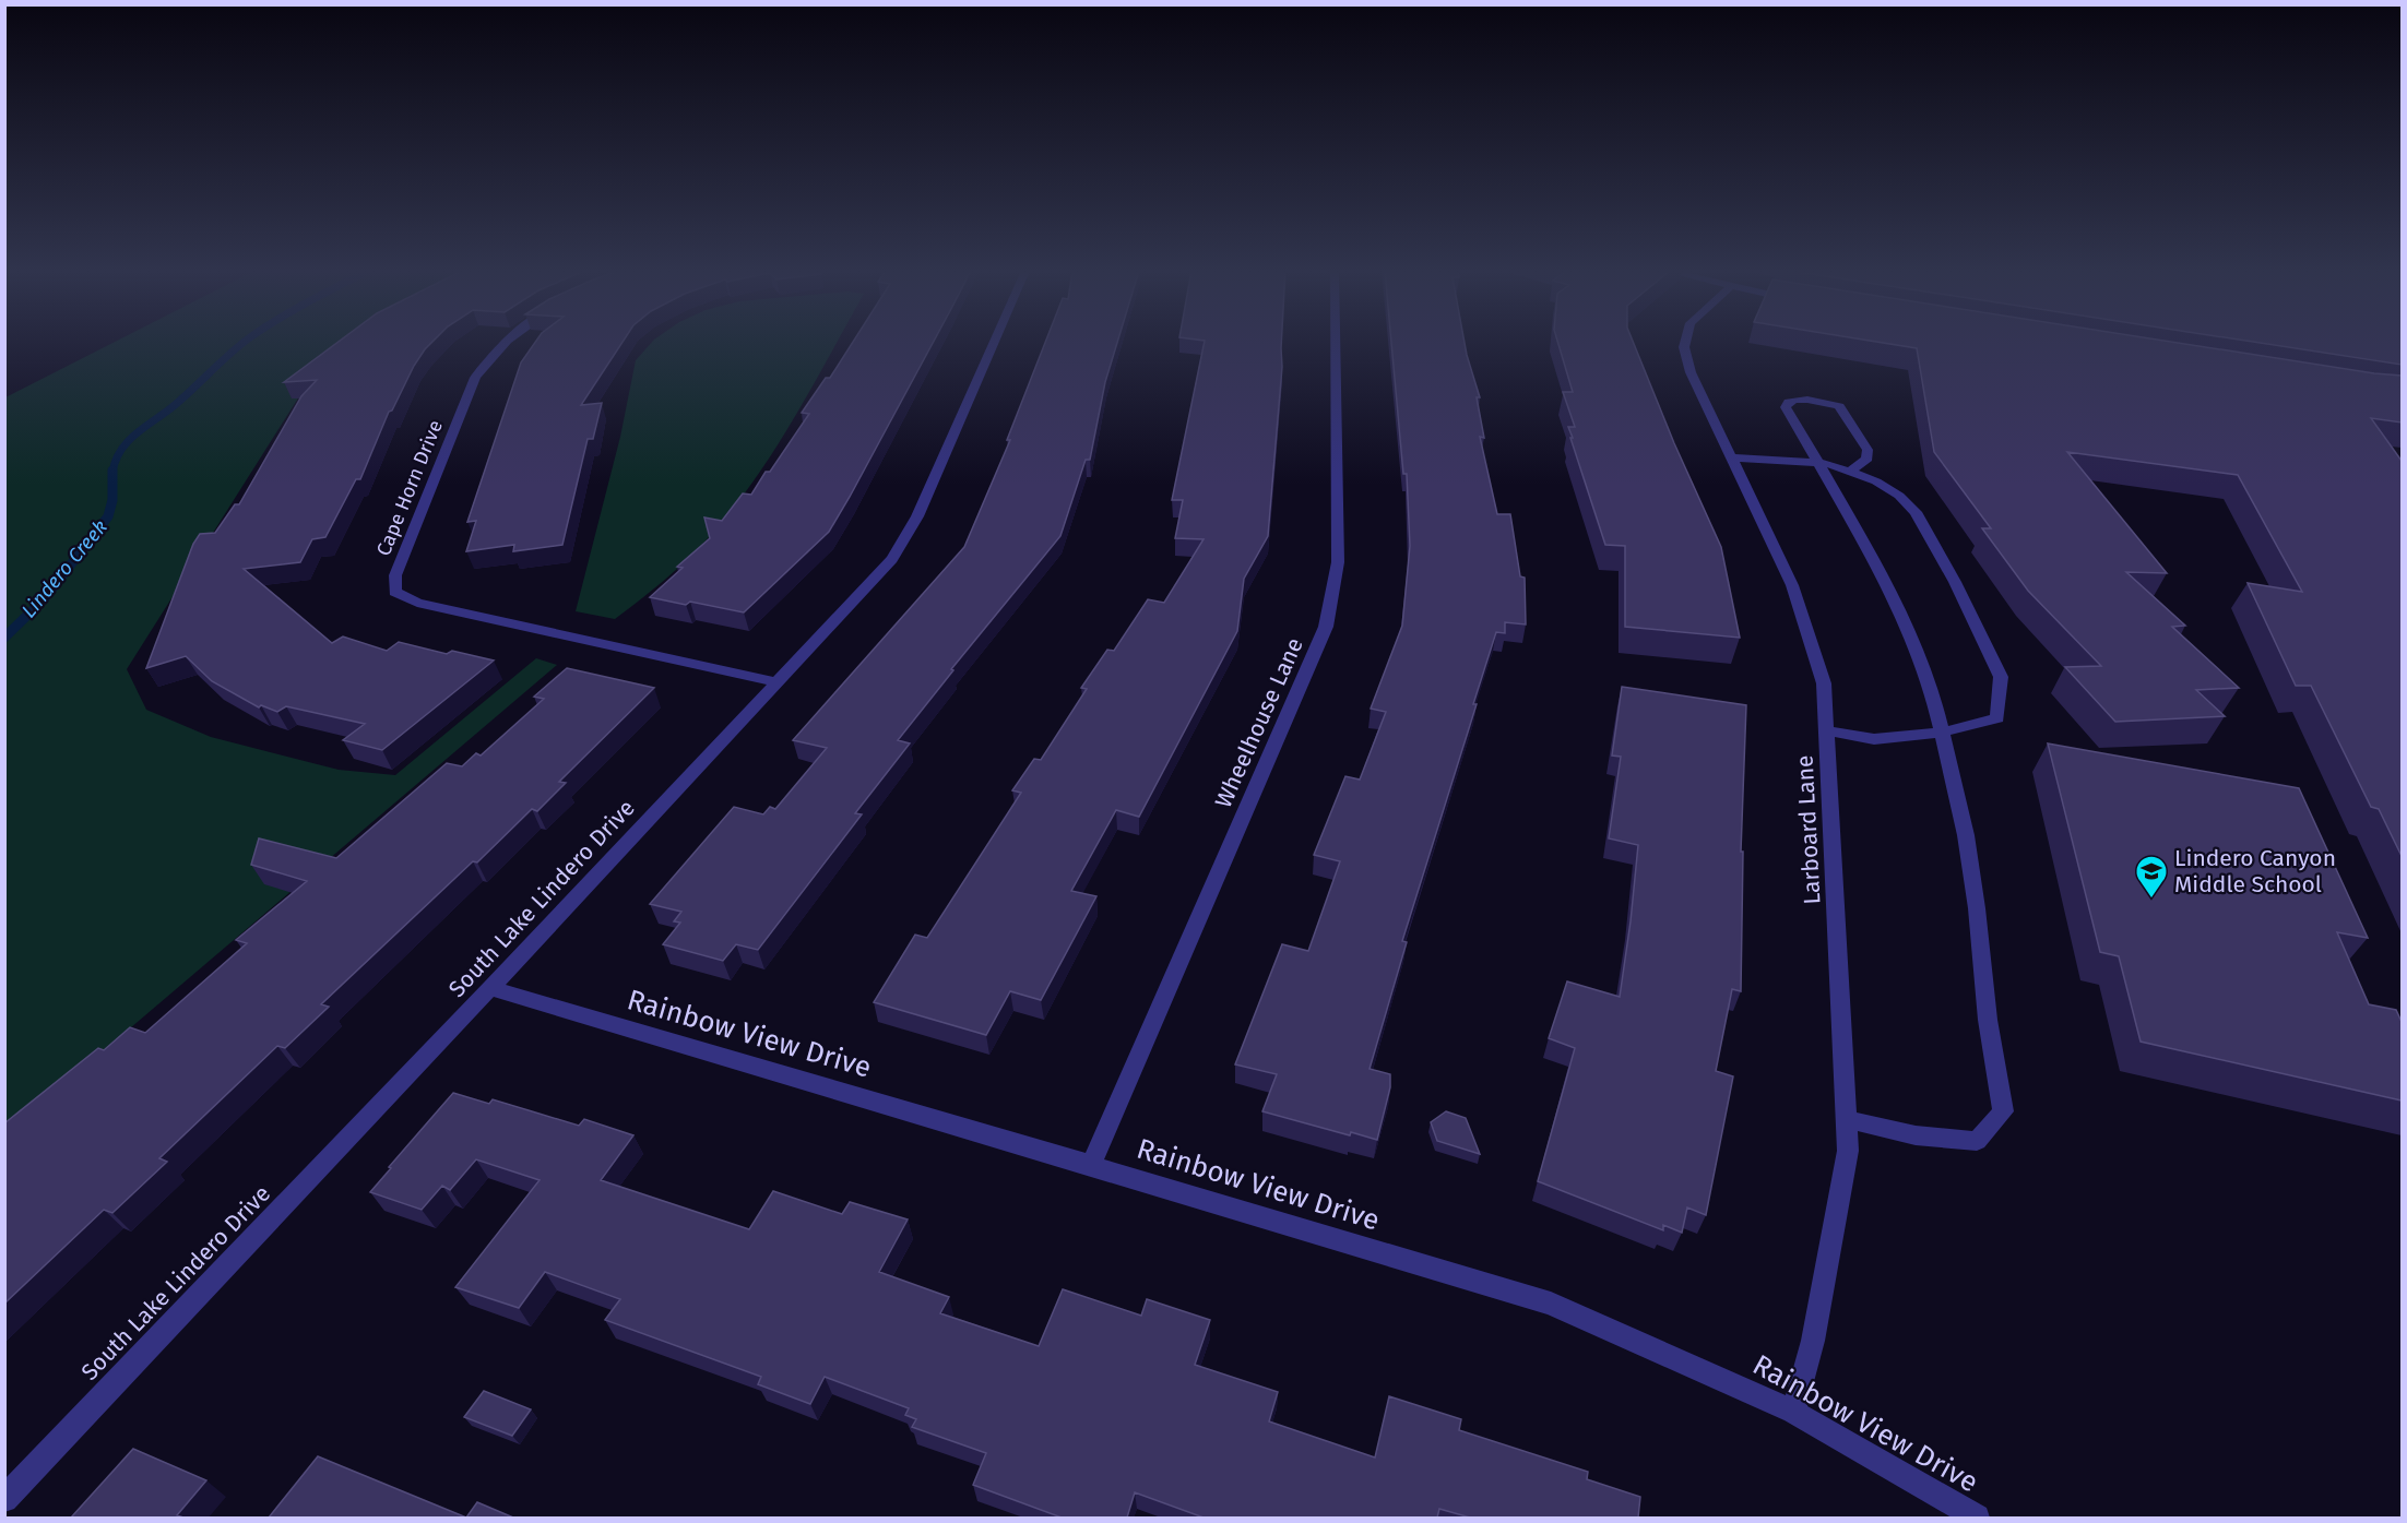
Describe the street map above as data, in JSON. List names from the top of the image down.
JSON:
{
  "streets": {
    "street": [
      "Cape Horn Drive",
      "Wheelhouse Lane",
      "Larboard Lane",
      "South Lake Lindero Drive",
      "Rainbow View Drive"
    ]
  },
  "crossings": [
    ["Cape Horn Drive", "South Lake Lindero Drive"],
    ["Wheelhouse Lane", "Rainbow View Drive"],
    ["Larboard Lane", "Rainbow View Drive"],
    ["South Lake Lindero Drive", "Rainbow View Drive"]
  ],
  "water": ["Lindero Creek"],
  "places": {
    "school or university": ["Lindero Canyon Middle School"]
  }
}
